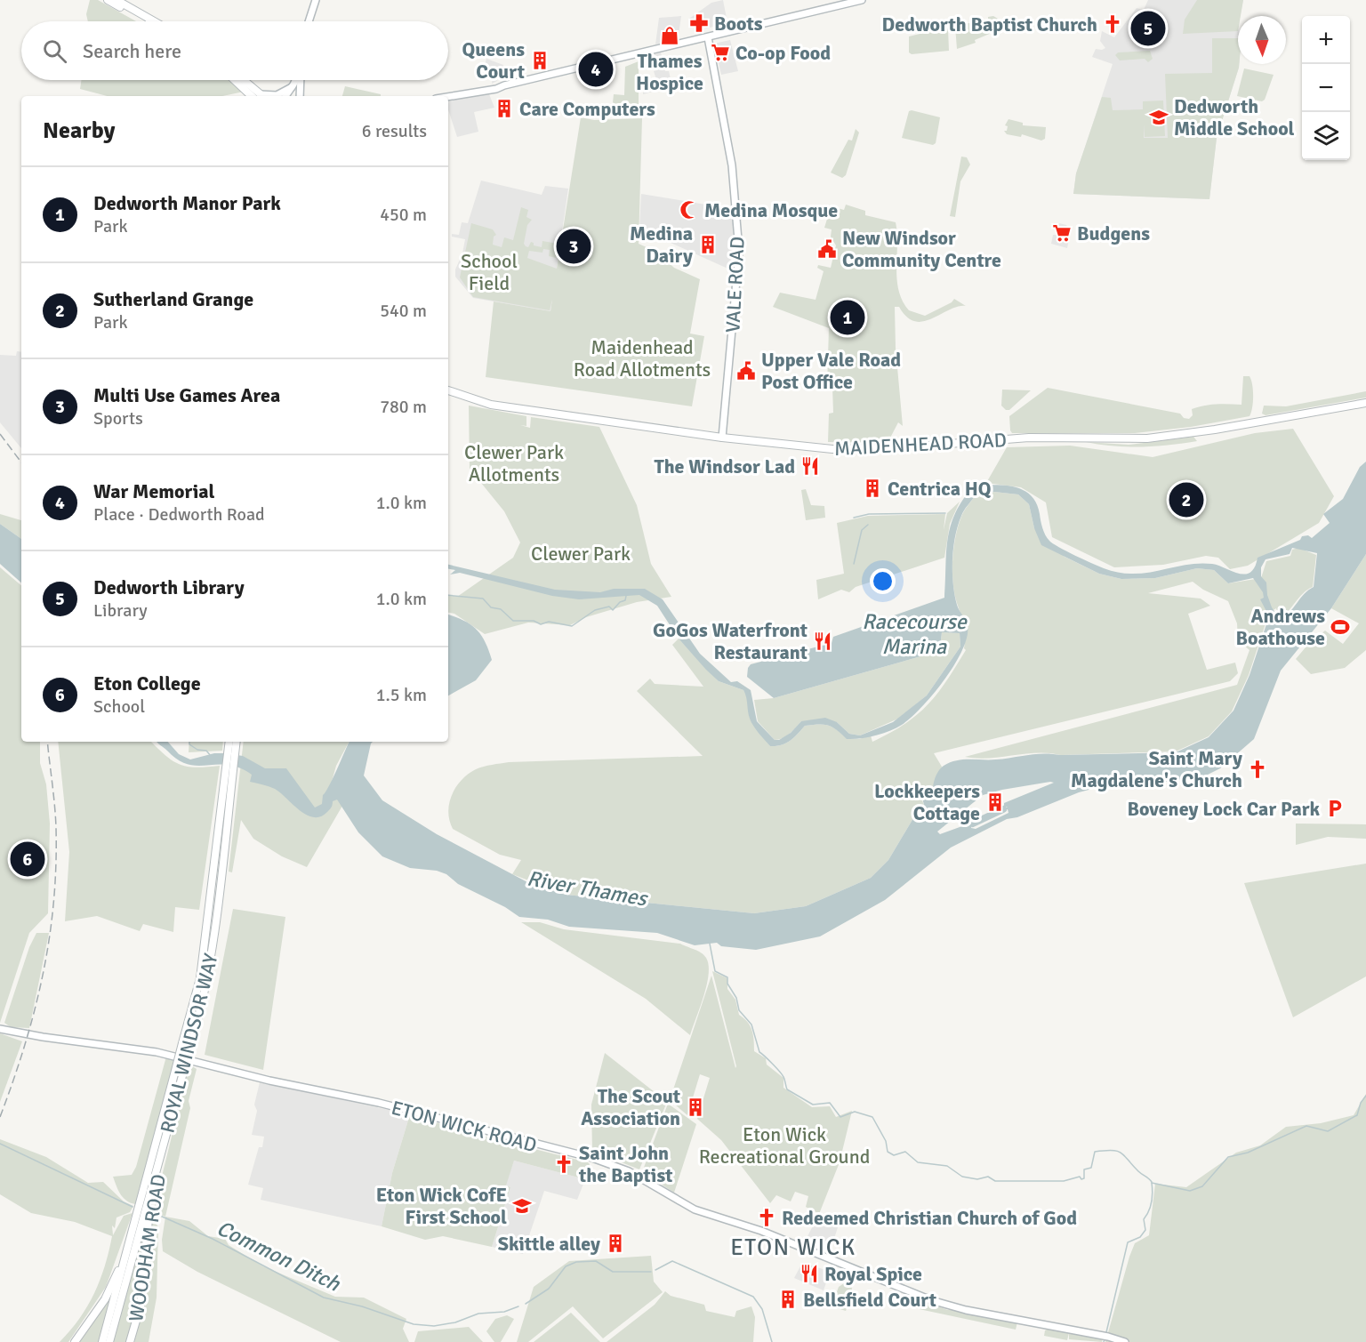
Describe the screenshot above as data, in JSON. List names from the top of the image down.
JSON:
{
  "streets": {
    "main road": [
      "VALE ROAD",
      "MAIDENHEAD ROAD",
      "ROYAL WINDSOR WAY",
      "ETON WICK ROAD",
      "WOODHAM ROAD"
    ]
  },
  "crossings": [
    ["VALE ROAD", "MAIDENHEAD ROAD"],
    ["ROYAL WINDSOR WAY", "WOODHAM ROAD"]
  ],
  "districts": ["ETON WICK"],
  "water": ["Racecourse Marina", "River Thames", "Common Ditch"],
  "parks": [
    "School Field",
    "Maidenhead Road Allotments",
    "Clewer Park Allotments",
    "Clewer Park",
    "Eton Wick Recreational Ground"
  ],
  "places": {
    "pharmacy": ["Boots"],
    "church": [
      "Dedworth Baptist Church",
      "Saint Mary Magdalene's Church",
      "Saint John the Baptist",
      "Redeemed Christian Church of God"
    ],
    "shop": ["Thames Hospice"],
    "supermarket": ["Co-op Food", "Budgens"],
    "building": [
      "Queens Court",
      "Care Computers",
      "Medina Dairy",
      "Centrica HQ",
      "Lockkeepers Cottage",
      "The Scout Association",
      "Skittle alley",
      "Bellsfield Court"
    ],
    "school or university": ["Dedworth Middle School", "Eton Wick CofE First School"],
    "mosque": ["Medina Mosque"],
    "public building": ["New Windsor Community Centre", "Upper Vale Road Post Office"],
    "restaurant": ["The Windsor Lad", "GoGos Waterfront Restaurant", "Royal Spice"],
    "sports": ["Andrews Boathouse"],
    "parking": ["Boveney Lock Car Park"]
  },
  "north": "bottom",
  "page": {
    "pins": [
      "5",
      "4",
      "3",
      "1",
      "2",
      "6"
    ],
    "map_buttons": ["+", "−"],
    "search": "Search here",
    "heading": ["Nearby", "6 results"],
    "list": [
      {
        "mark": "1",
        "name": "Dedworth Manor Park",
        "note": "Park",
        "value": "450 m"
      },
      {
        "mark": "2",
        "name": "Sutherland Grange",
        "note": "Park",
        "value": "540 m"
      },
      {
        "mark": "3",
        "name": "Multi Use Games Area",
        "note": "Sports",
        "value": "780 m"
      },
      {
        "mark": "4",
        "name": "War Memorial",
        "note": "Place · Dedworth Road",
        "value": "1.0 km"
      },
      {
        "mark": "5",
        "name": "Dedworth Library",
        "note": "Library",
        "value": "1.0 km"
      },
      {
        "mark": "6",
        "name": "Eton College",
        "note": "School",
        "value": "1.5 km"
      }
    ]
  }
}
